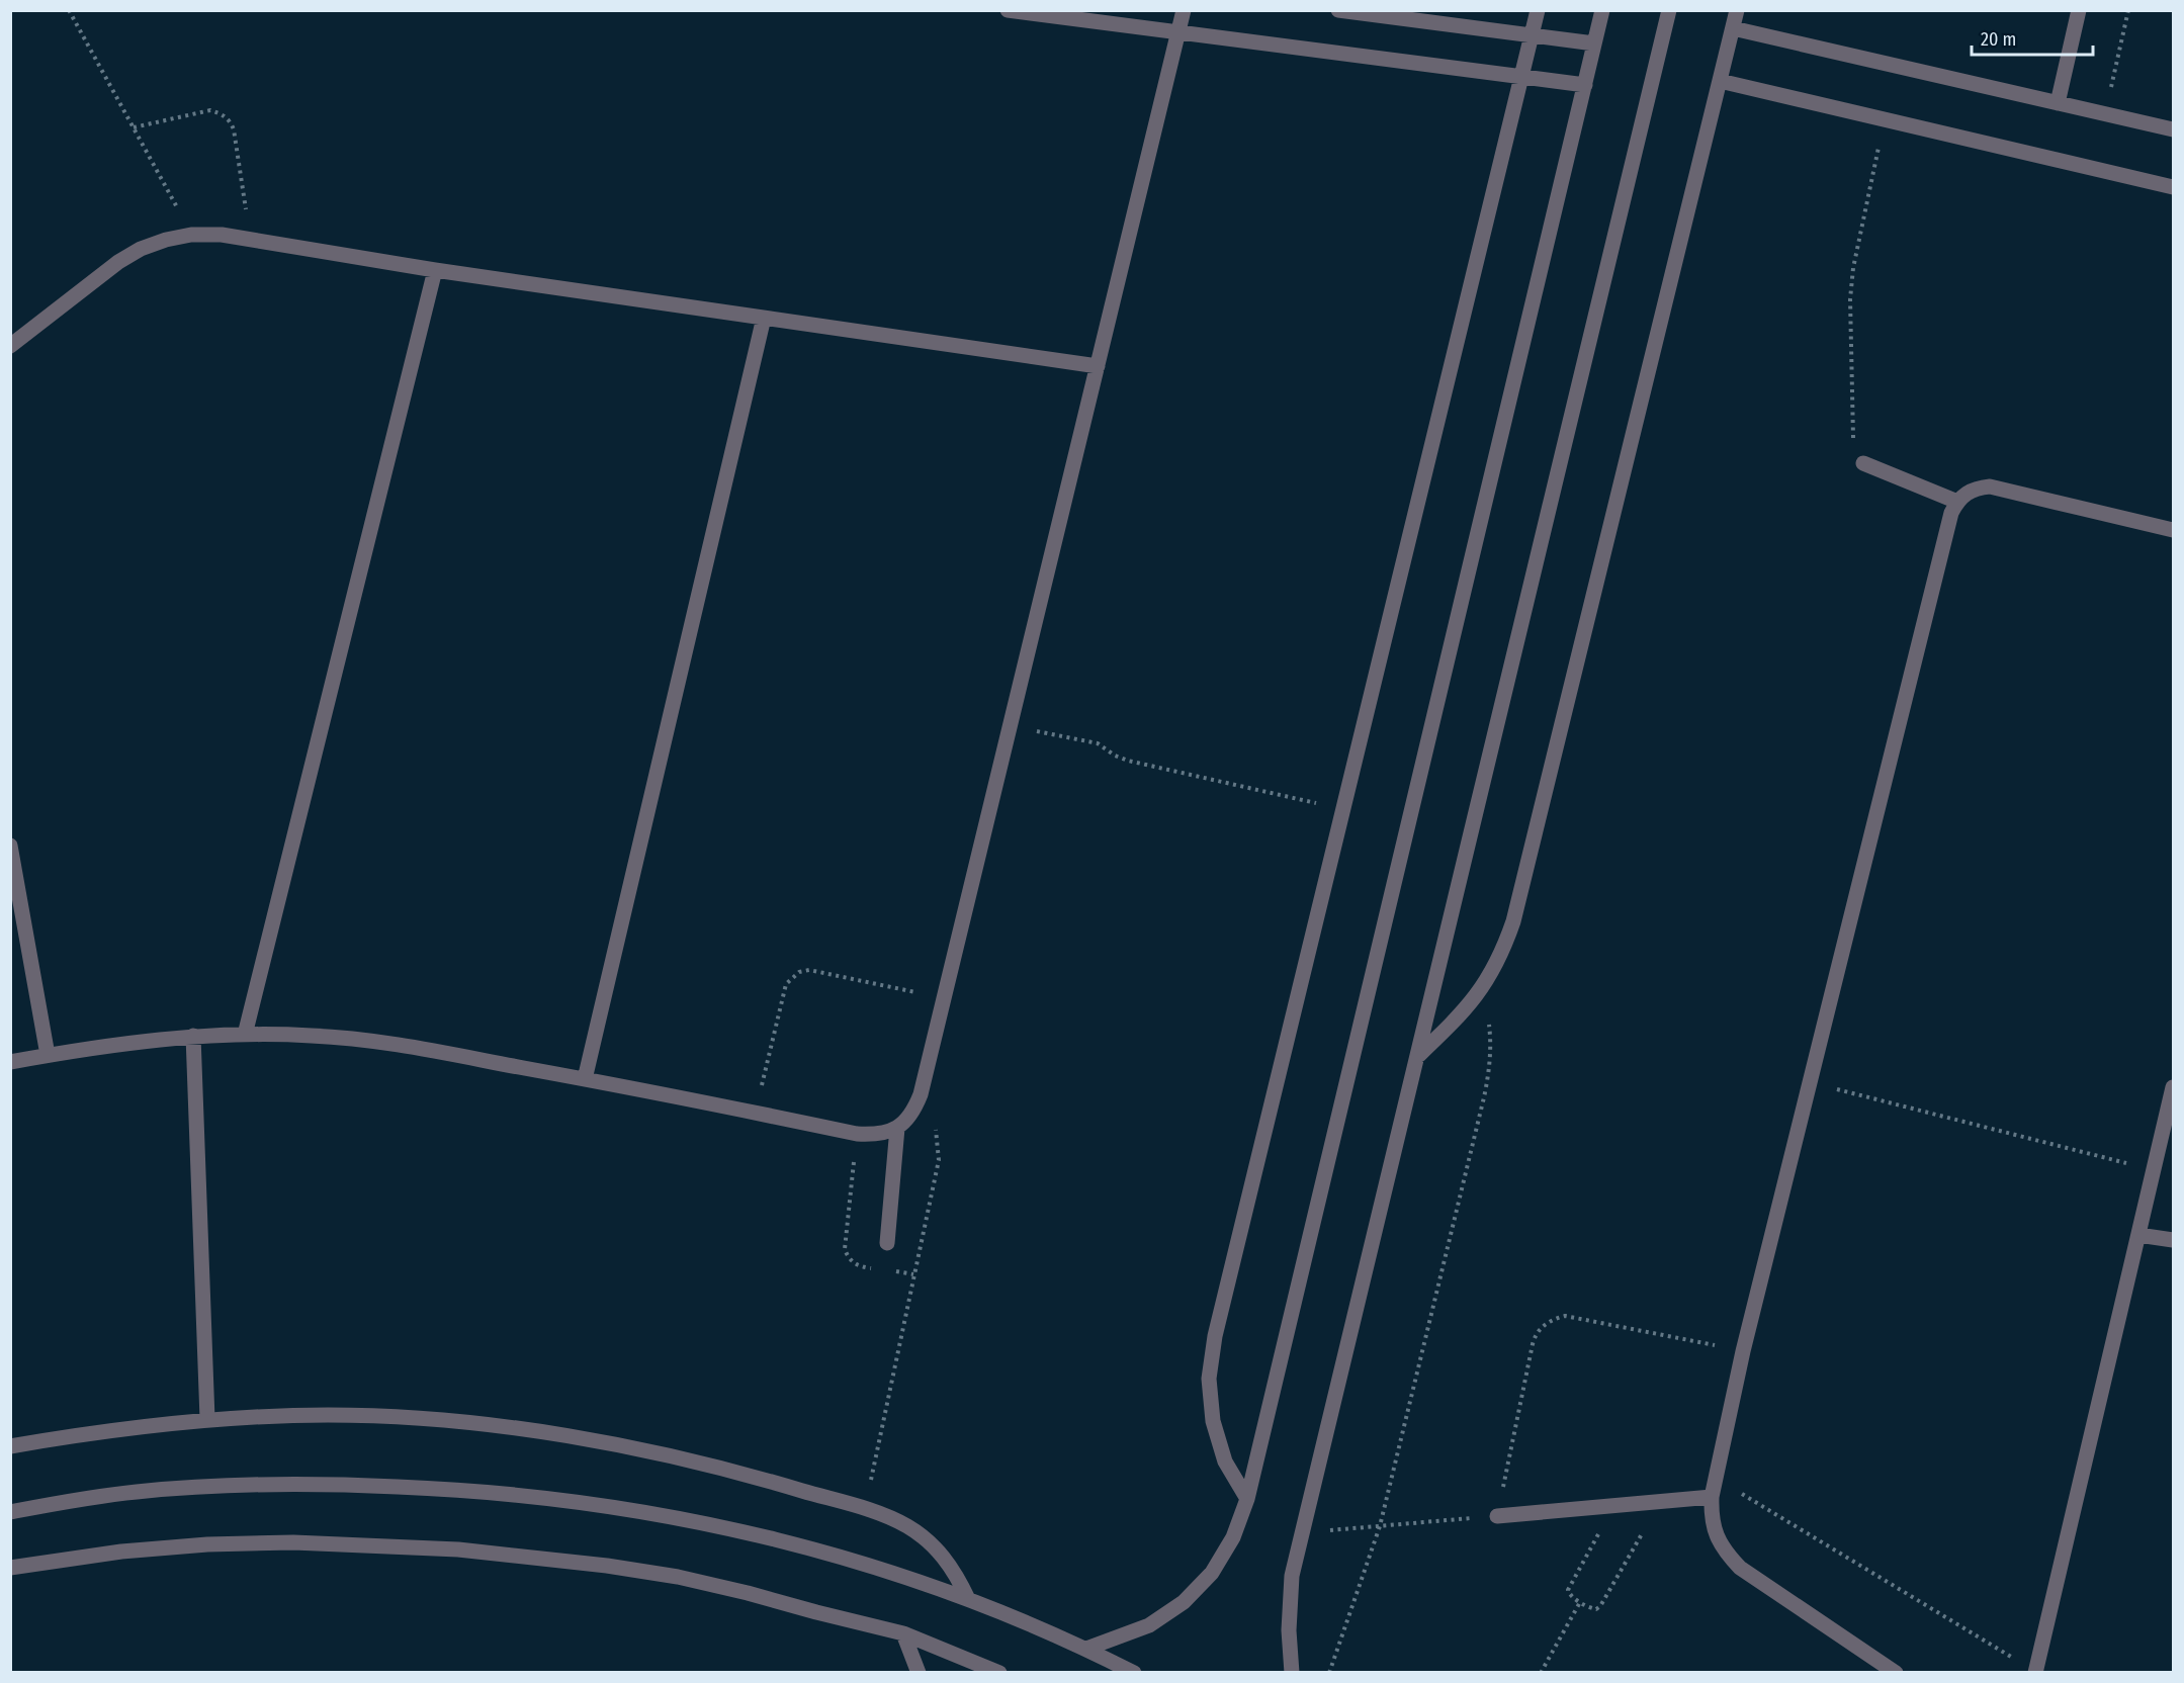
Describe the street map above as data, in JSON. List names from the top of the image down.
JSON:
{
  "scale_bar": "20 m"
}
